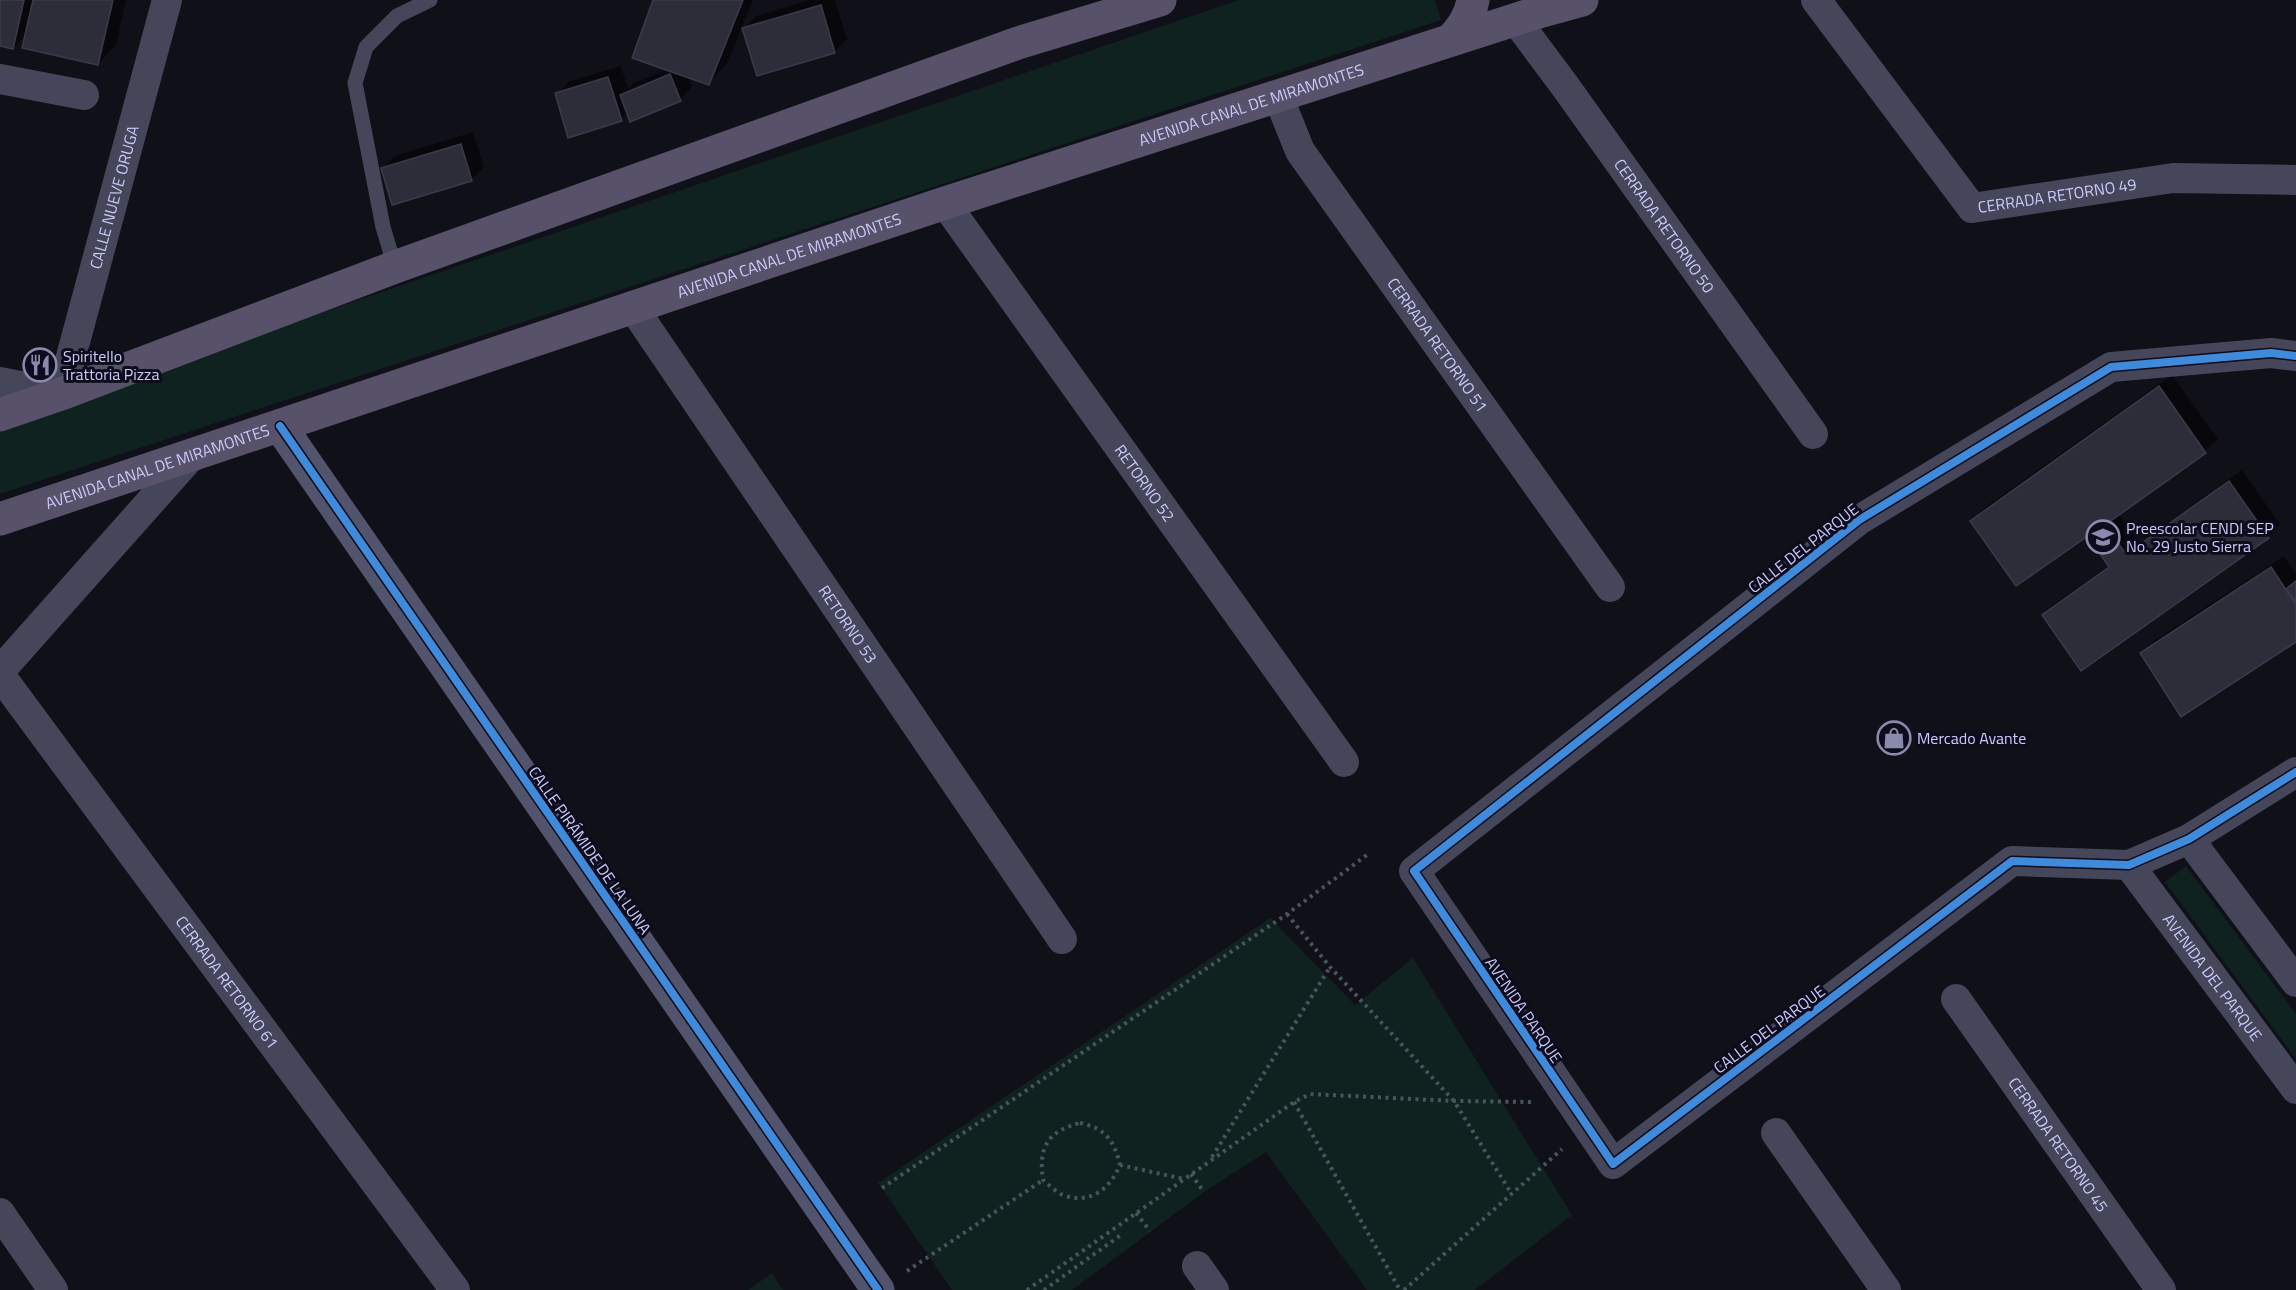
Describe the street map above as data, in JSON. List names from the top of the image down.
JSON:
{
  "streets": {
    "main road": ["AVENIDA CANAL DE MIRAMONTES"],
    "street": [
      "CERRADA RETORNO 49",
      "CALLE NUEVE ORUGA",
      "CERRADA RETORNO 50",
      "CERRADA RETORNO 51",
      "RETORNO 52",
      "CALLE DEL PARQUE",
      "RETORNO 53",
      "CALLE PIRÁMIDE DE LA LUNA",
      "AVENIDA DEL PARQUE",
      "CERRADA RETORNO 61",
      "AVENIDA PARQUE",
      "CERRADA RETORNO 45"
    ]
  },
  "crossings": [
    ["AVENIDA CANAL DE MIRAMONTES", "CERRADA RETORNO 50"],
    ["AVENIDA CANAL DE MIRAMONTES", "CERRADA RETORNO 51"],
    ["AVENIDA CANAL DE MIRAMONTES", "RETORNO 52"],
    ["AVENIDA CANAL DE MIRAMONTES", "RETORNO 53"],
    ["AVENIDA CANAL DE MIRAMONTES", "CALLE PIRÁMIDE DE LA LUNA"],
    ["CALLE DEL PARQUE", "AVENIDA DEL PARQUE"],
    ["CALLE DEL PARQUE", "AVENIDA PARQUE"]
  ],
  "places": {
    "restaurant": ["Spiritello Trattoria Pizza"],
    "school or university": ["Preescolar CENDI SEP No. 29 Justo Sierra"],
    "shop": ["Mercado Avante"]
  }
}
